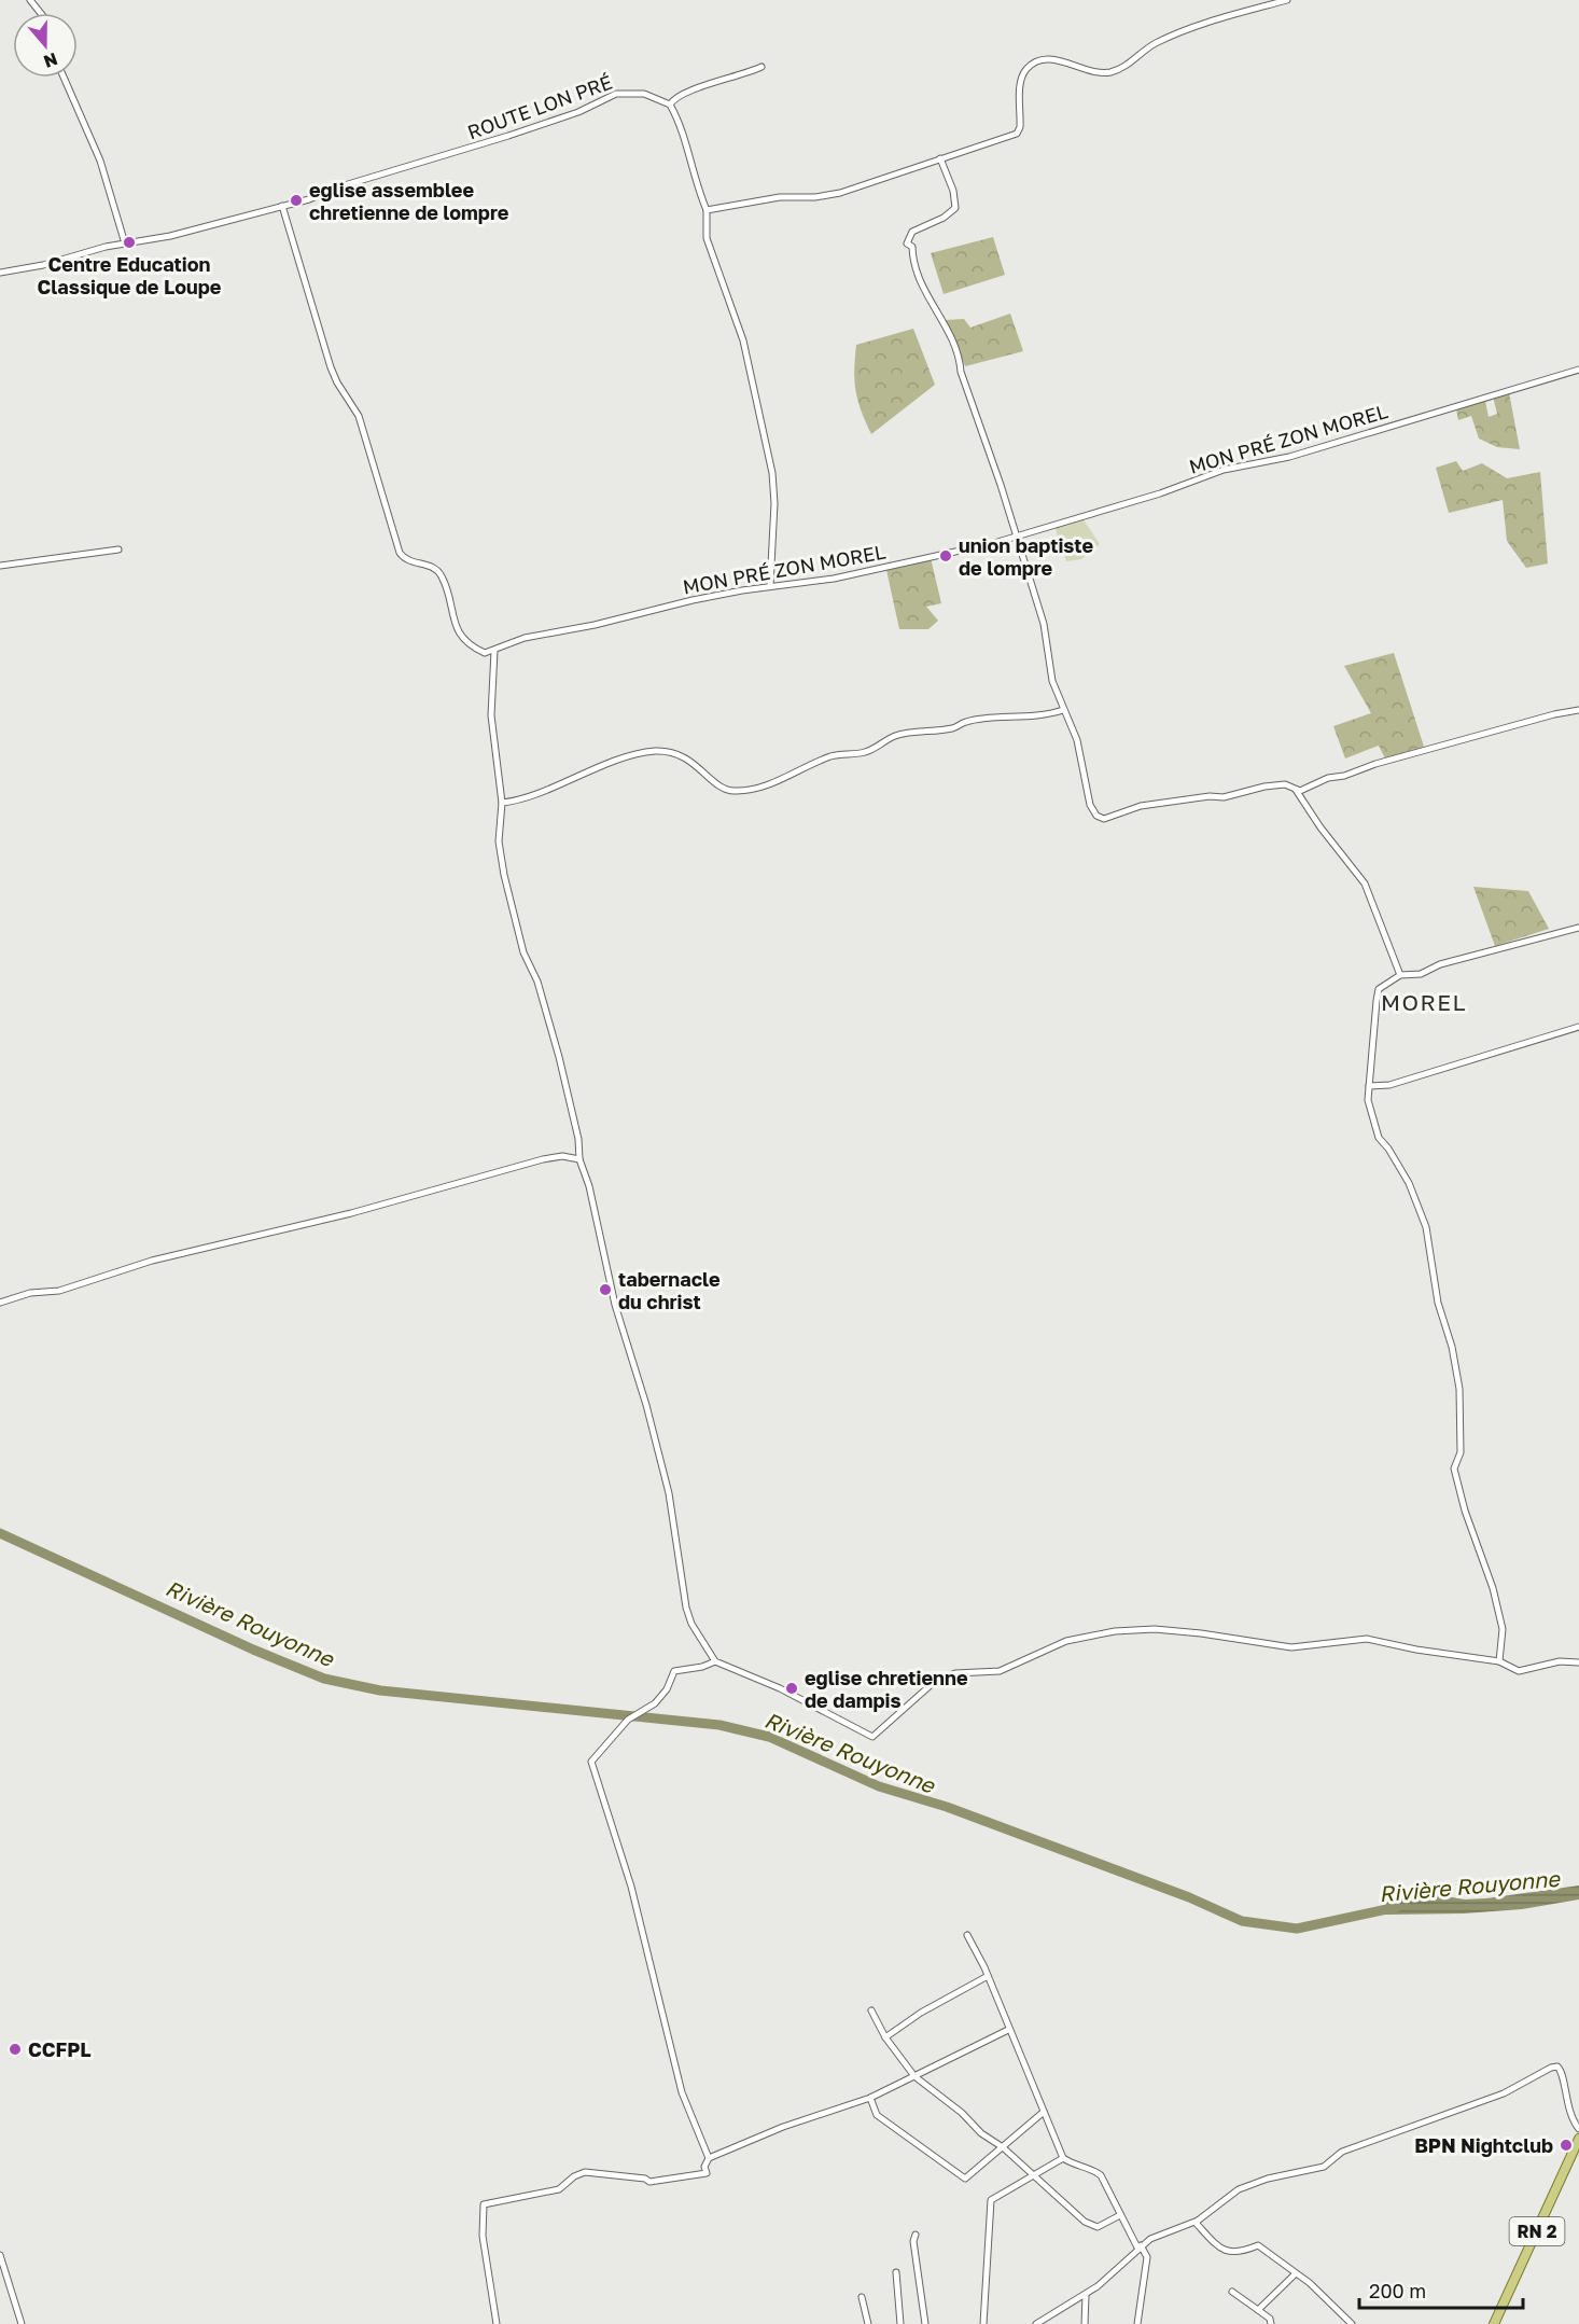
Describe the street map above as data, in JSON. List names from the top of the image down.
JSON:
{
  "streets": {
    "main road": ["RN 2"],
    "street": ["ROUTE LON PRÉ", "MON PRÉ ZON MOREL"]
  },
  "districts": ["MOREL"],
  "water": ["Rivière Rouyonne"],
  "places": [
    "eglise assemblee chretienne de lompre",
    "Centre Education Classique de Loupe",
    "union baptiste de lompre",
    "tabernacle du christ",
    "eglise chretienne de dampis",
    "CCFPL",
    "BPN Nightclub"
  ],
  "scale_bar": "200 m",
  "north": "bottom"
}
